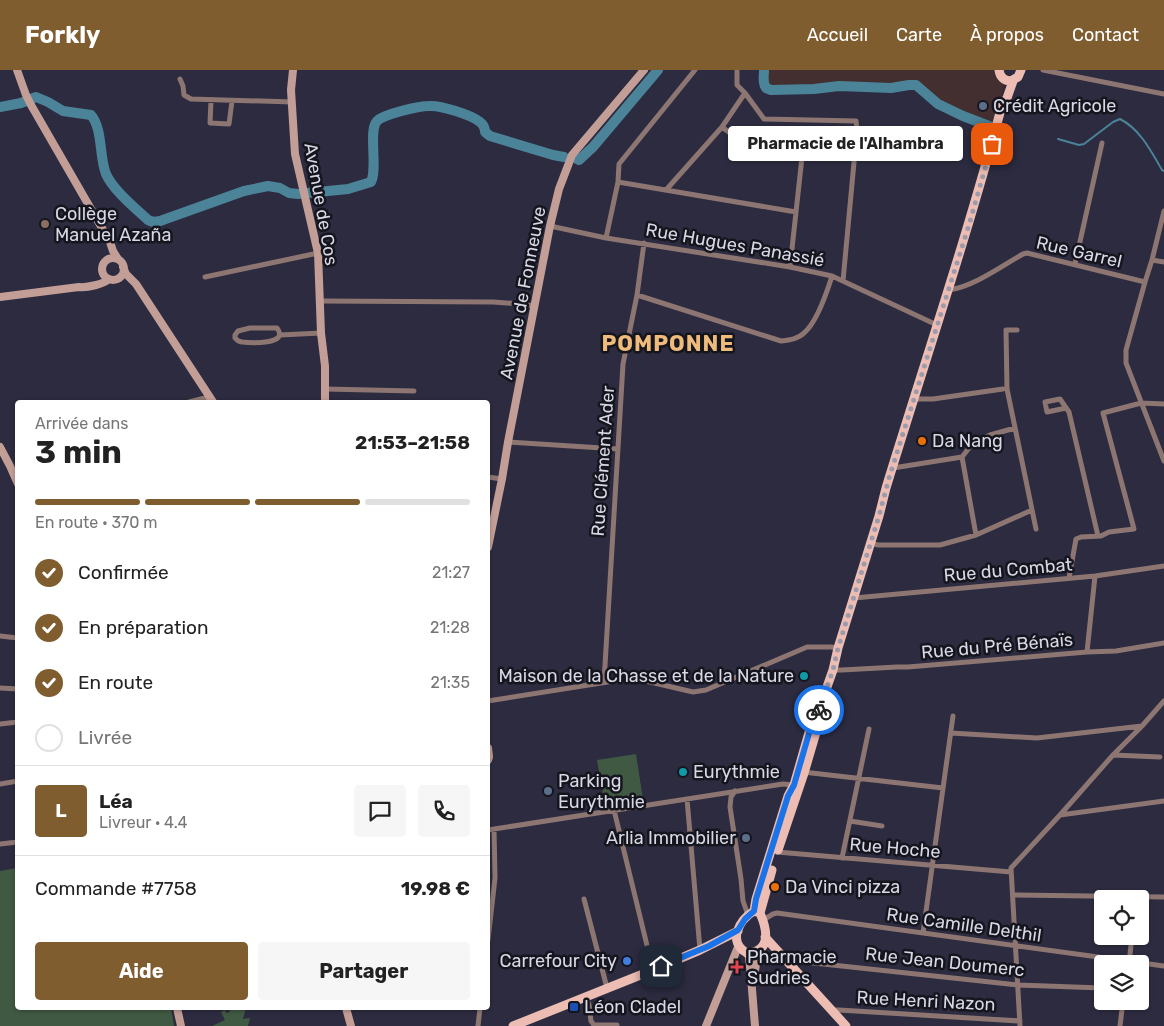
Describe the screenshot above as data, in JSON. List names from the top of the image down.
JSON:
{
  "streets": {
    "street": [
      "Avenue de Cos",
      "Rue Hugues Panassié",
      "Rue Garrel",
      "Avenue de Fonneuve",
      "Rue Clément Ader",
      "Rue du Combat",
      "Rue du Pré Bénaïs",
      "Rue Hoche",
      "Rue Camille Delthil",
      "Rue Jean Doumerc",
      "Rue Henri Nazon"
    ]
  },
  "crossings": [
    ["Rue Hugues Panassié", "Avenue de Fonneuve"],
    ["Rue Hugues Panassié", "Rue Clément Ader"]
  ],
  "districts": ["POMPONNE"],
  "places": {
    "other": [
      "Crédit Agricole",
      "Pharmacie de l'Alhambra",
      "Collège Manuel Azaña",
      "Da Nang",
      "Maison de la Chasse et de la Nature",
      "Eurythmie",
      "Parking Eurythmie",
      "Arlia Immobilier",
      "Da Vinci pizza",
      "Carrefour City"
    ],
    "health": ["Pharmacie Sudries"],
    "transit": ["Léon Cladel"]
  },
  "page": {
    "header": "Forkly",
    "nav": [
      "Accueil",
      "Carte",
      "À propos",
      "Contact"
    ],
    "bubble": "Pharmacie de l'Alhambra",
    "heading": ["3 min", "Arrivée dans", "21:53–21:58"],
    "panel": [
      "Léa",
      "Livreur · 4.4",
      "Commande #7758",
      "19.98 €"
    ],
    "bar": "En route · 370 m",
    "list": [
      ["Confirmée", "21:27"],
      ["En préparation", "21:28"],
      ["En route", "21:35"],
      "Livrée"
    ],
    "round": "L",
    "buttons": ["Aide", "Partager"]
  }
}
